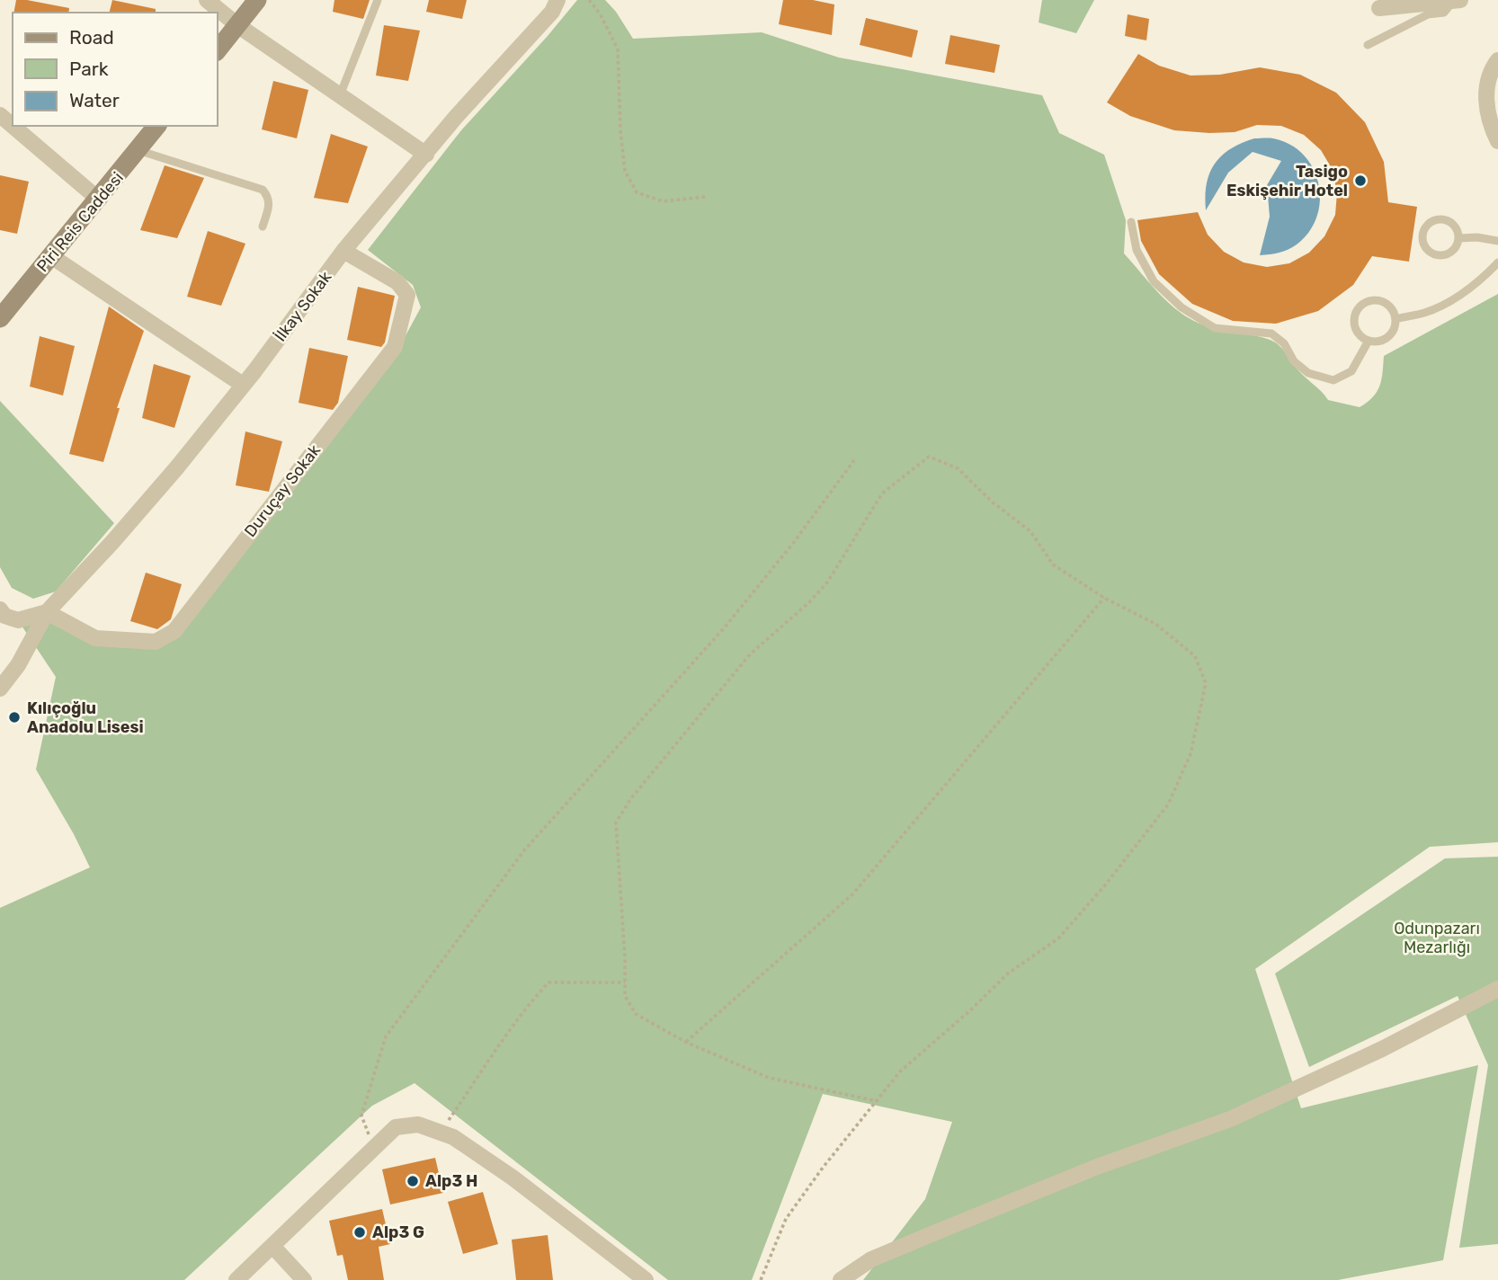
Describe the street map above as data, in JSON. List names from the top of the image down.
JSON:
{
  "streets": {
    "main road": ["Piri Reis Caddesi"],
    "street": ["İlkay Sokak", "Duruçay Sokak"]
  },
  "crossings": [
    ["İlkay Sokak", "Duruçay Sokak"]
  ],
  "parks": ["Odunpazarı Mezarlığı"],
  "places": [
    "Tasigo Eskişehir Hotel",
    "Kılıçoğlu Anadolu Lisesi",
    "Alp3 H",
    "Alp3 G"
  ],
  "legend": ["Road", "Park", "Water"]
}
